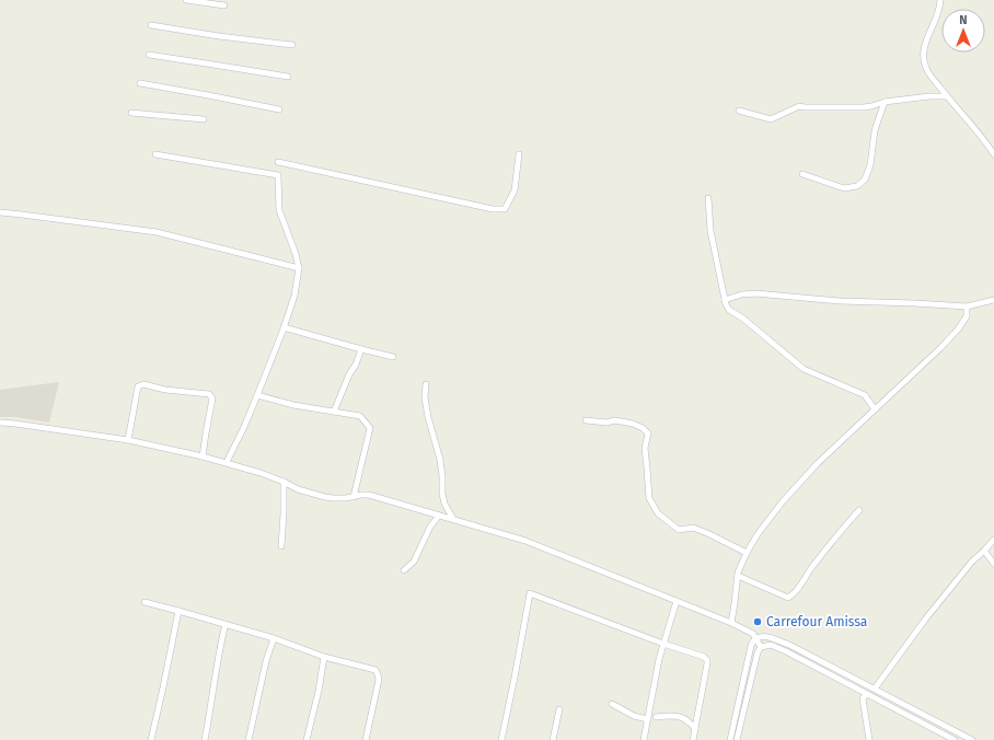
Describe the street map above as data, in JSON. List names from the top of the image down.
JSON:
{
  "places": ["Carrefour Amissa"],
  "north": "top"
}
